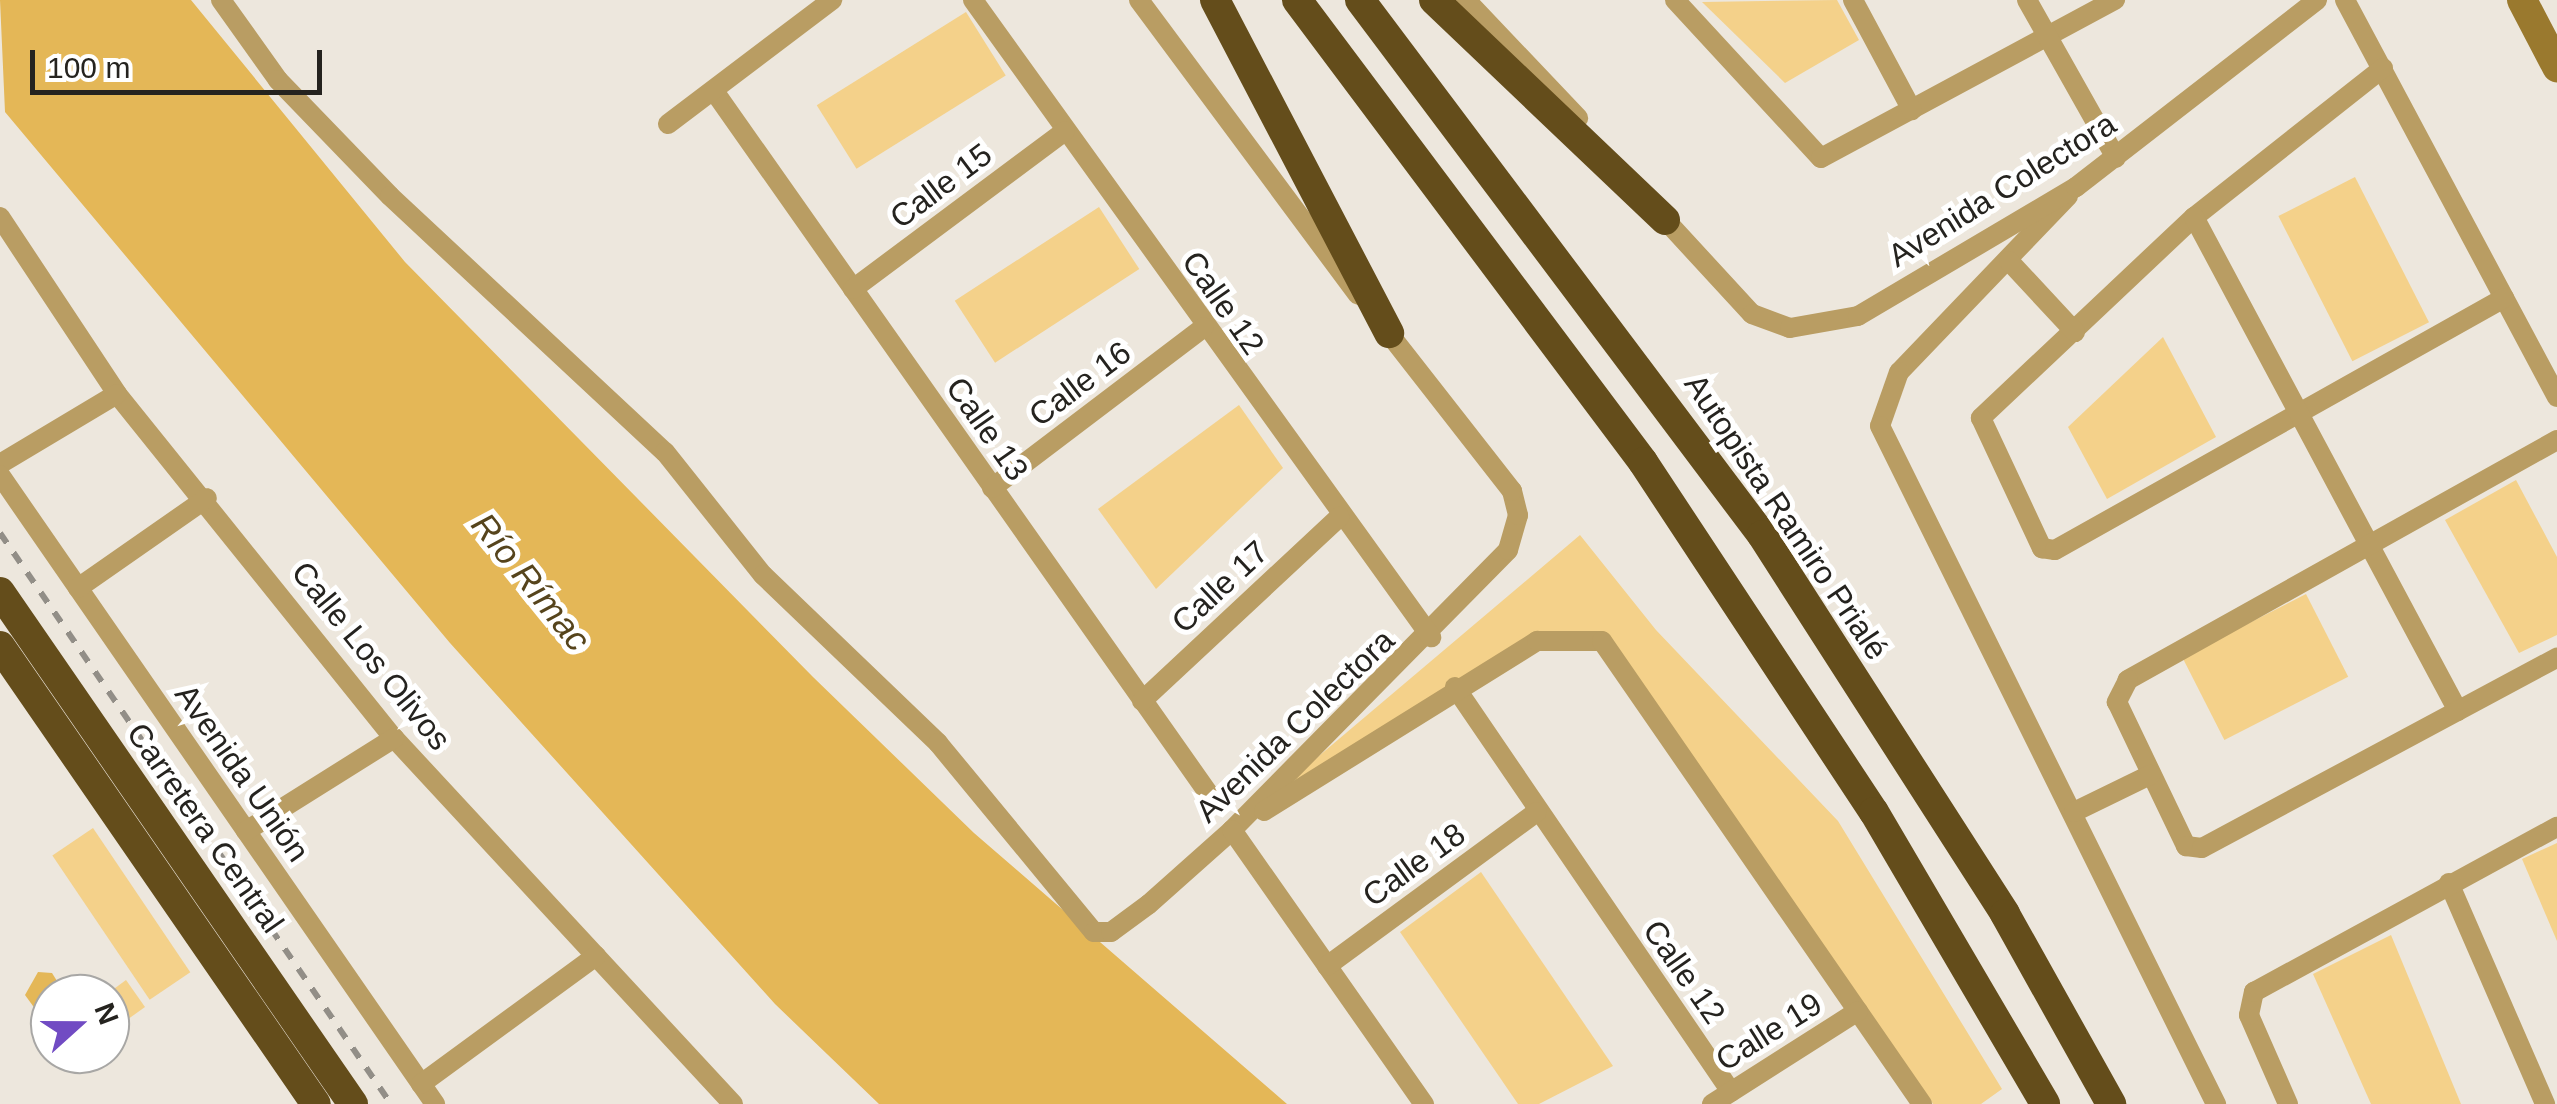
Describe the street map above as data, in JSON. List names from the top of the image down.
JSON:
{
  "streets": {
    "highway": ["Autopista Ramiro Prialé", "Carretera Central"],
    "street": [
      "Calle 15",
      "Avenida Colectora",
      "Calle 12",
      "Calle 16",
      "Calle 13",
      "Calle 17",
      "Calle Los Olivos",
      "Avenida Unión",
      "Calle 18",
      "Calle 19"
    ]
  },
  "crossings": [
    ["Calle 15", "Calle 12"],
    ["Calle 15", "Calle 13"],
    ["Avenida Colectora", "Calle 12"],
    ["Calle 12", "Calle 16"],
    ["Calle 12", "Calle 17"],
    ["Calle 12", "Calle 18"],
    ["Calle 12", "Calle 19"],
    ["Calle 16", "Calle 13"],
    ["Calle 13", "Calle 17"]
  ],
  "water": ["Río Rímac"],
  "scale_bar": "100 m",
  "north": "right"
}
